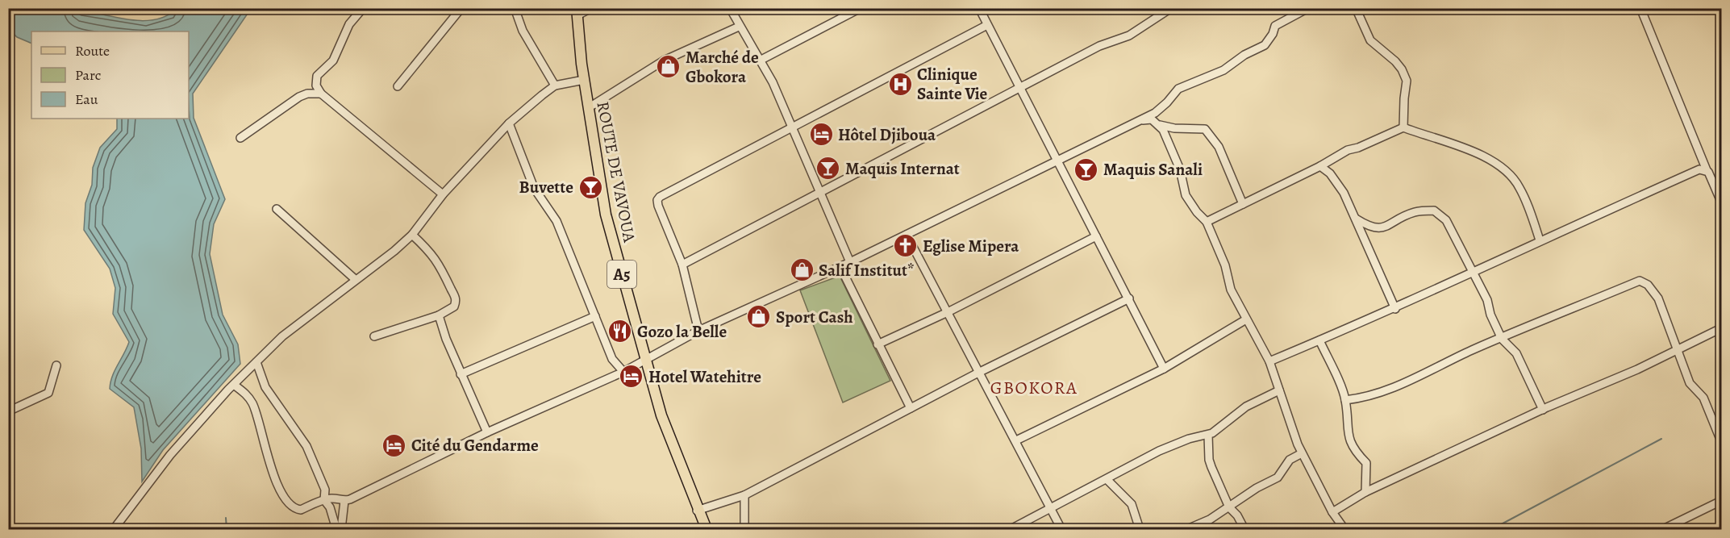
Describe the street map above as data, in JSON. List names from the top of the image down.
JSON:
{
  "streets": {
    "main road": ["ROUTE DE VAVOUA", "A5"]
  },
  "districts": ["GBOKORA"],
  "places": {
    "shop": ["Marché de Gbokora", "Salif Institut*", "Sport Cash"],
    "hospital": ["Clinique Sainte Vie"],
    "hotel": ["Hôtel Djiboua", "Hotel Watehitre", "Cité du Gendarme"],
    "bar": ["Maquis Internat", "Maquis Sanali", "Buvette"],
    "church": ["Eglise Mipera"],
    "restaurant": ["Gozo la Belle"]
  },
  "legend": ["Route", "Parc", "Eau"]
}
